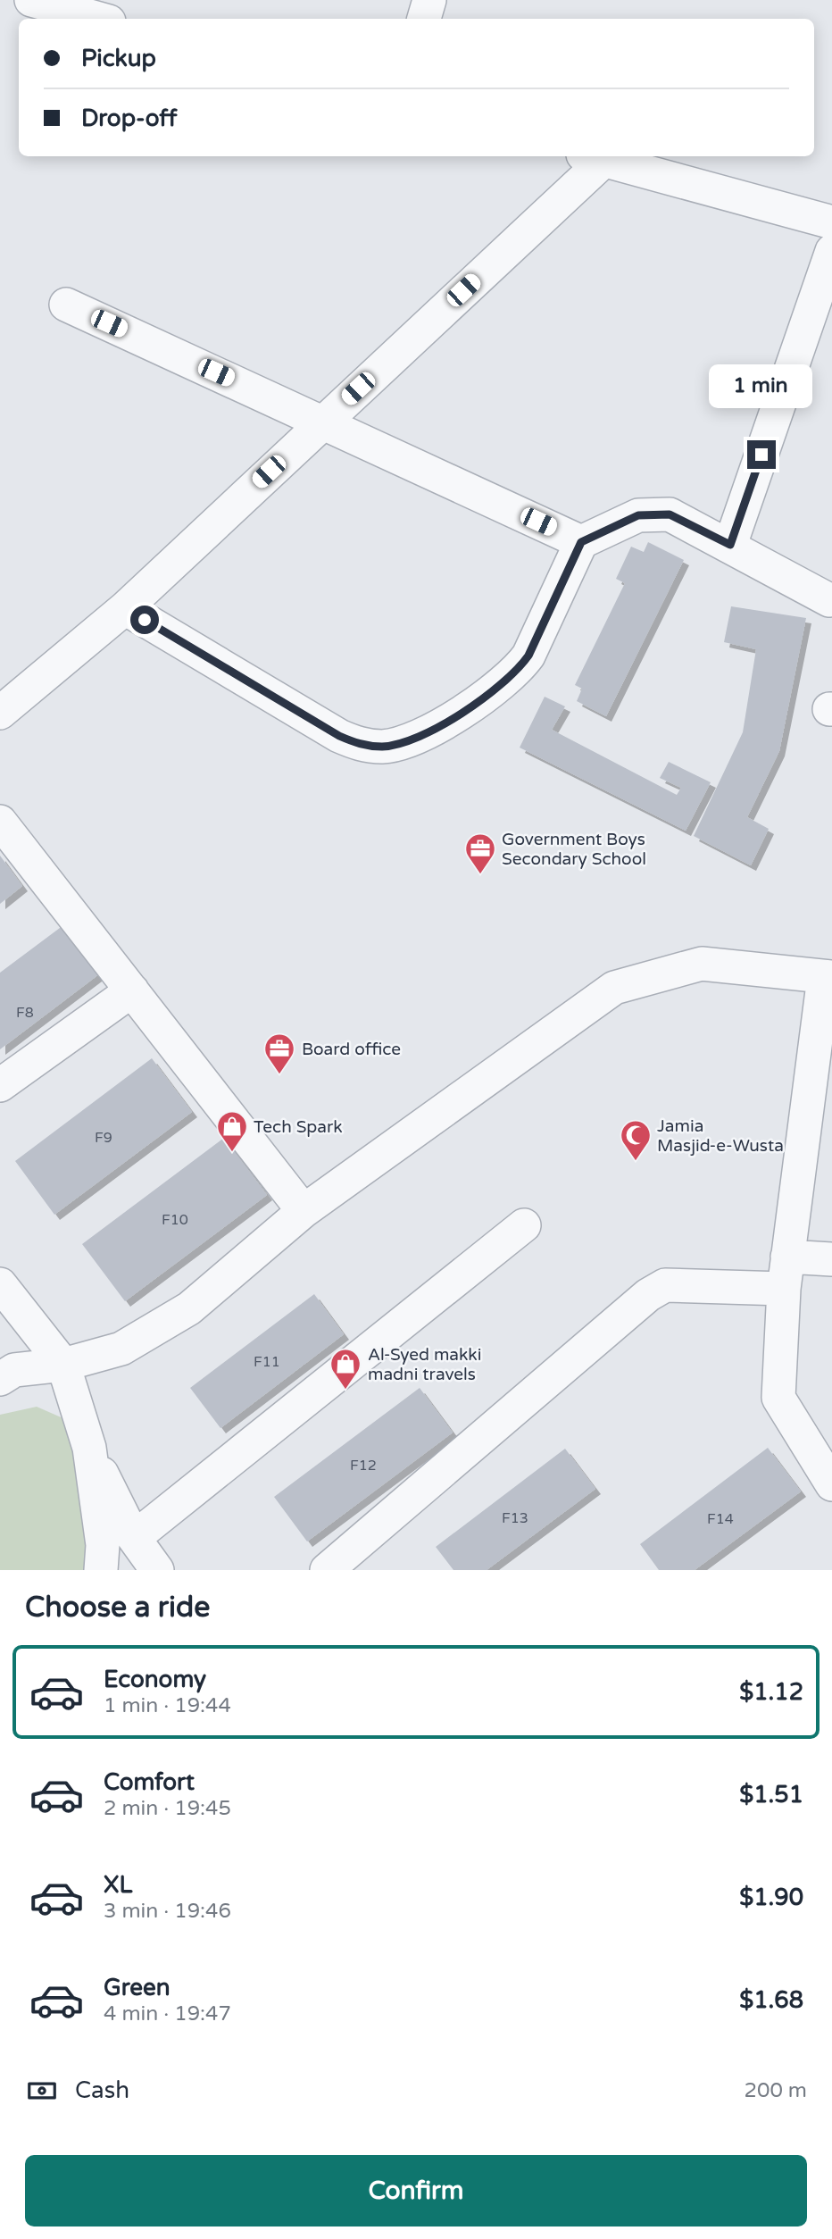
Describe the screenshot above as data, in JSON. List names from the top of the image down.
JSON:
{
  "places": {
    "office": ["Government Boys Secondary School", "Board office"],
    "shop": ["Tech Spark", "Al-Syed makki madni travels"],
    "mosque": ["Jamia Masjid-e-Wusta"]
  },
  "house_numbers": [
    "F8",
    "F9",
    "F10",
    "F11",
    "F12",
    "F13",
    "F14"
  ],
  "page": {
    "banner": ["Pickup", "Drop-off"],
    "bubble": "1 min",
    "heading": "Choose a ride",
    "list": [
      {
        "name": "Economy",
        "note": "1 min · 19:44",
        "value": "$1.12"
      },
      {
        "name": "Comfort",
        "note": "2 min · 19:45",
        "value": "$1.51"
      },
      {
        "name": "XL",
        "note": "3 min · 19:46",
        "value": "$1.90"
      },
      {
        "name": "Green",
        "note": "4 min · 19:47",
        "value": "$1.68"
      }
    ],
    "pay": ["Cash", "200 m"],
    "buttons": "Confirm"
  }
}
